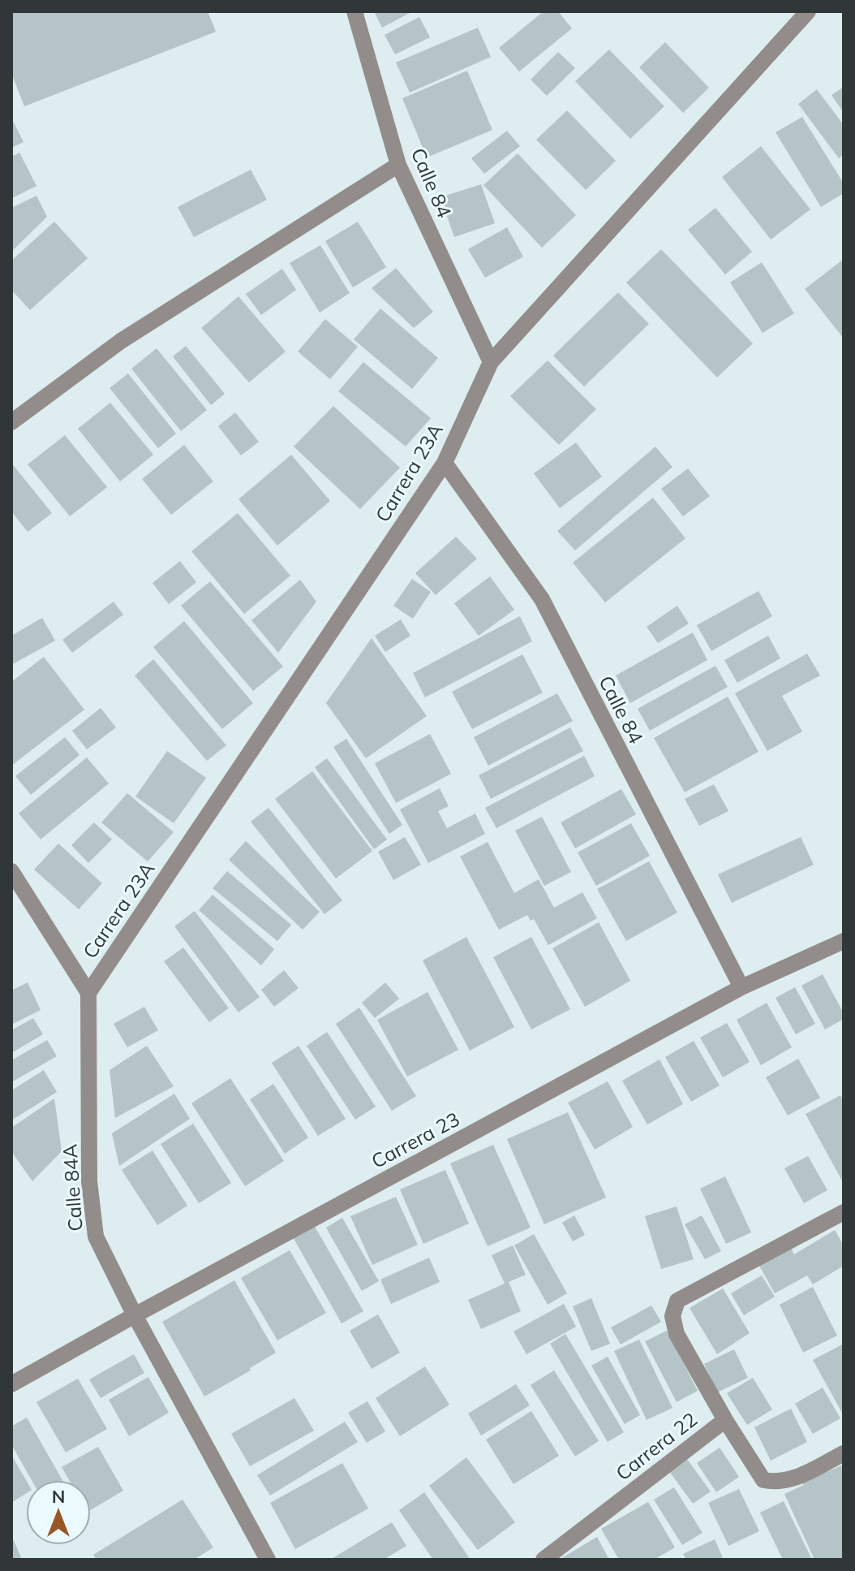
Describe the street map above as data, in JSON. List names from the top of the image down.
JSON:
{
  "streets": {
    "street": [
      "Calle 84",
      "Carrera 23A",
      "Carrera 23",
      "Calle 84A",
      "Carrera 22"
    ]
  },
  "crossings": [
    ["Calle 84", "Carrera 23A"],
    ["Calle 84", "Carrera 23"],
    ["Carrera 23A", "Calle 84A"],
    ["Carrera 23", "Calle 84A"]
  ],
  "north": "top"
}
